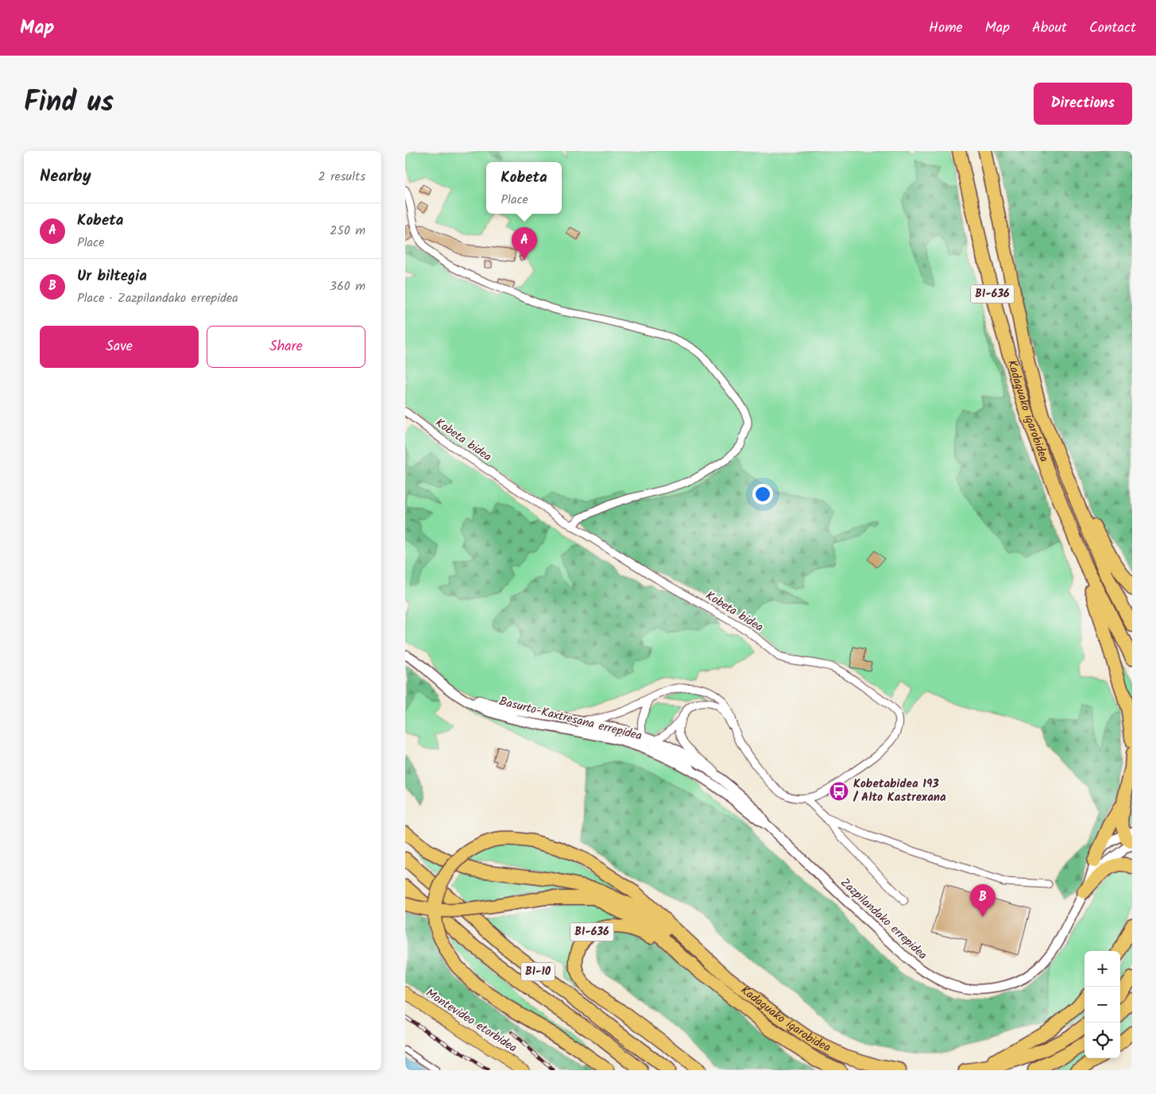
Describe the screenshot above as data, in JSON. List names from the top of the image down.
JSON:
{
  "streets": {
    "highway": ["BI-636", "Kadaguako igarobidea", "BI-10"],
    "main road": ["Montevideo etorbidea"],
    "street": ["Kobeta bidea", "Basurto-Kaxtresana errepidea", "Zazpilandako errepidea"]
  },
  "crossings": [
    ["BI-636", "Kadaguako igarobidea"],
    ["Basurto-Kaxtresana errepidea", "Zazpilandako errepidea"]
  ],
  "places": {
    "bus stop": ["Kobetabidea 193 / Alto Kastrexana"]
  },
  "page": {
    "header": "Map",
    "nav": [
      "Home",
      "Map",
      "About",
      "Contact"
    ],
    "title": "Find us",
    "buttons": [
      "Directions",
      ["Save", "Share"]
    ],
    "heading": ["Nearby", "2 results"],
    "popup": ["Kobeta", "Place"],
    "list": [
      {
        "mark": "A",
        "name": "Kobeta",
        "note": "Place",
        "value": "250 m"
      },
      {
        "mark": "B",
        "name": "Ur biltegia",
        "note": "Place · Zazpilandako errepidea",
        "value": "360 m"
      }
    ],
    "pins": ["A", "B"],
    "map_buttons": ["+", "−"]
  }
}
